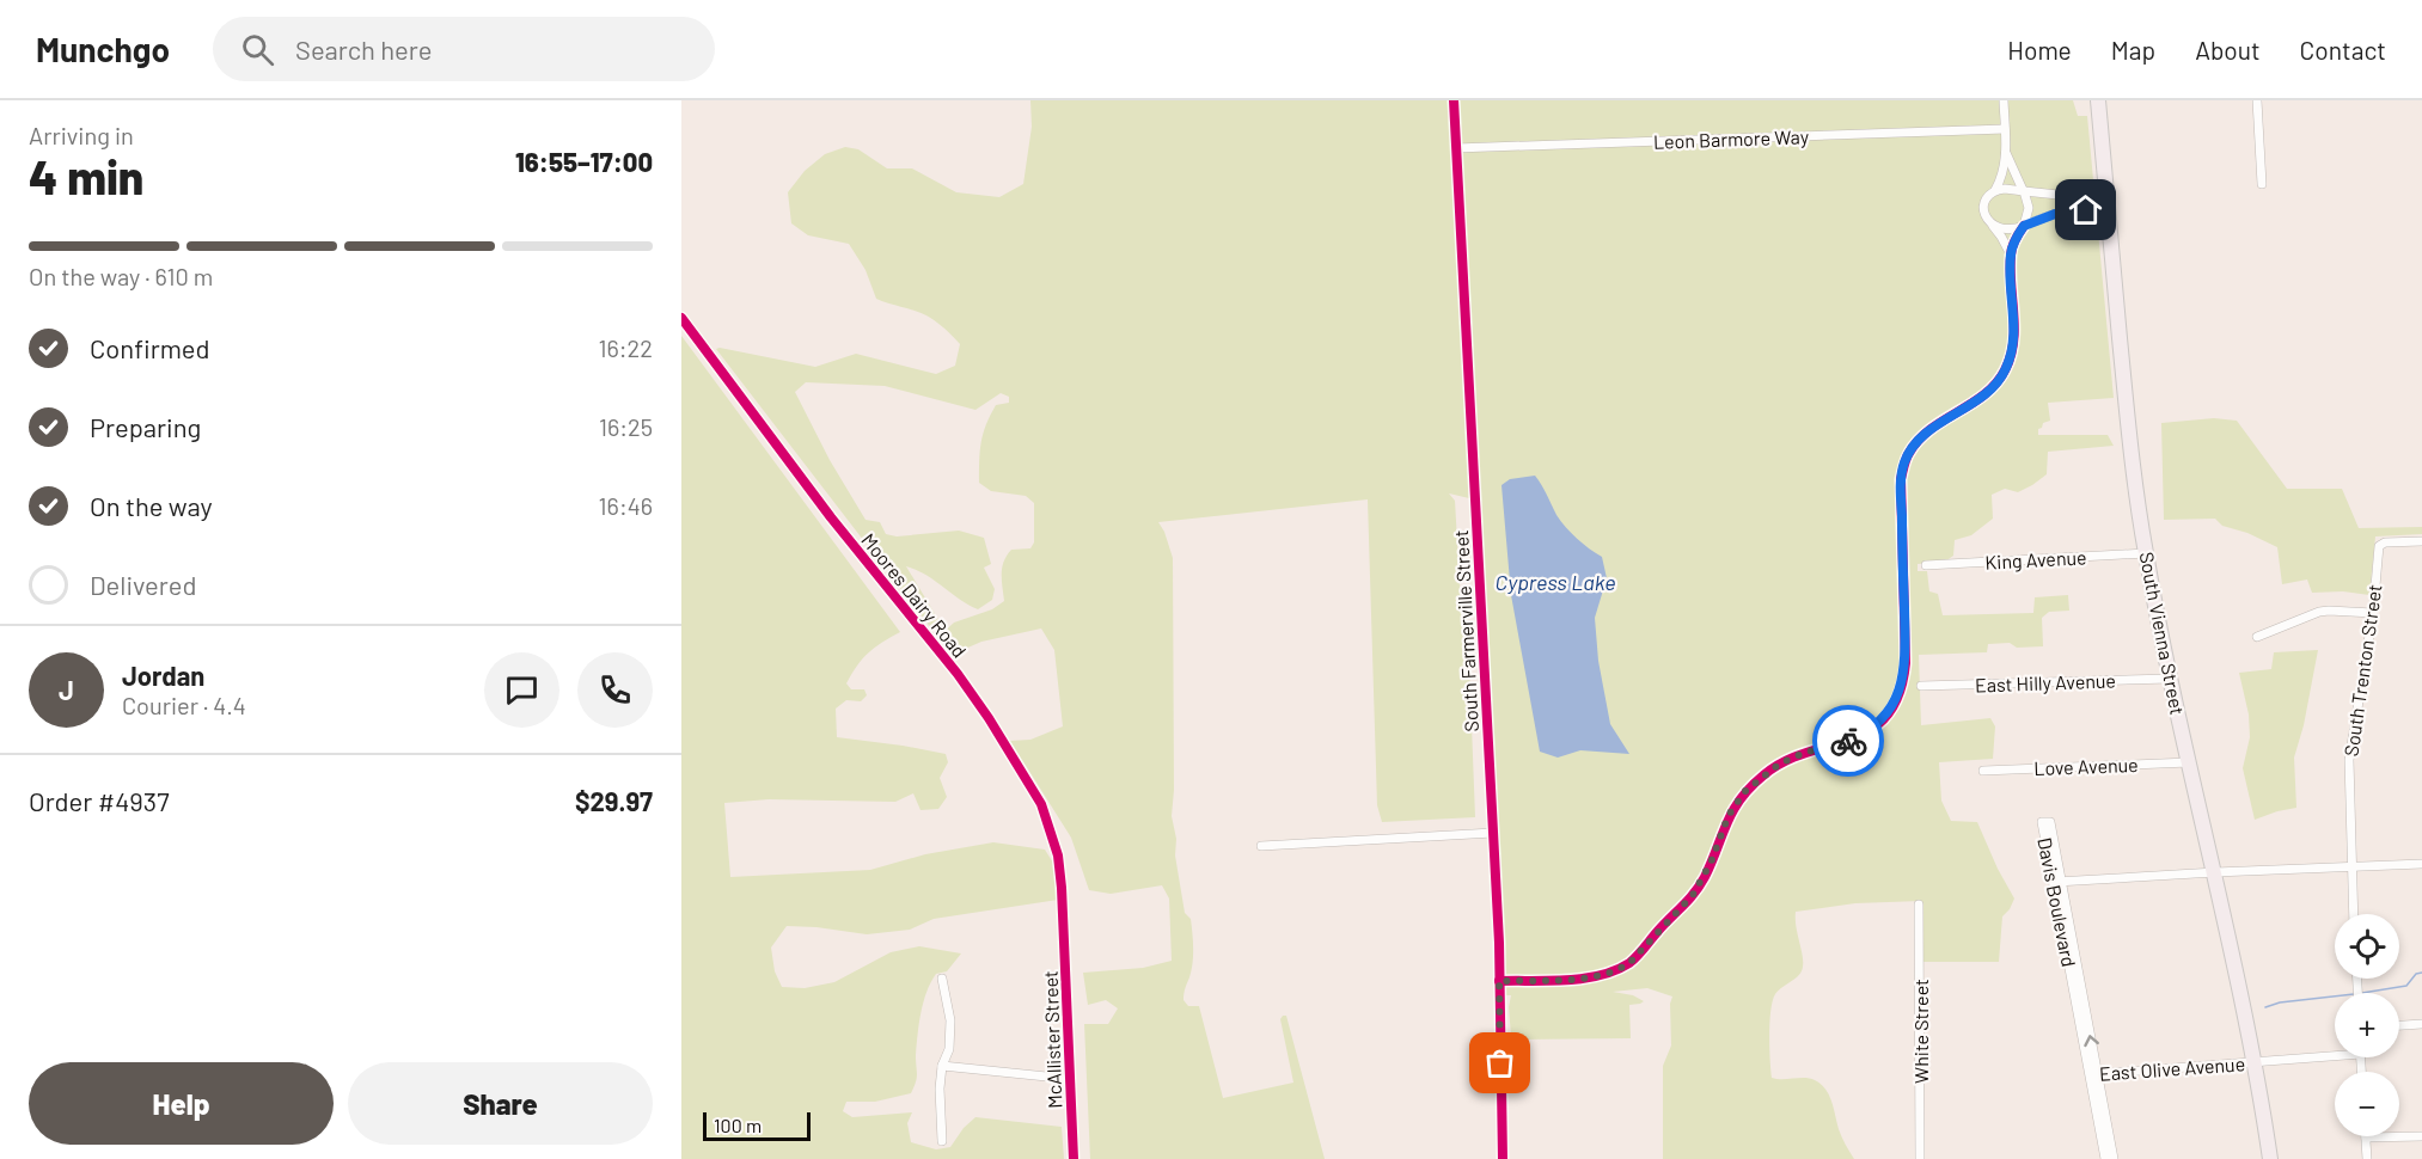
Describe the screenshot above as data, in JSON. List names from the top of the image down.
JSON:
{
  "streets": {
    "highway": ["South Vienna Street"],
    "street": [
      "Leon Barmore Way",
      "King Avenue",
      "Moores Dairy Road",
      "South Farmerville Street",
      "South Trenton Street",
      "East Hilly Avenue",
      "Love Avenue",
      "Davis Boulevard",
      "White Street",
      "McAllister Street",
      "East Olive Avenue"
    ]
  },
  "crossings": [
    ["Leon Barmore Way", "South Farmerville Street"],
    ["King Avenue", "South Vienna Street"],
    ["Moores Dairy Road", "McAllister Street"],
    ["South Vienna Street", "East Hilly Avenue"],
    ["South Vienna Street", "Love Avenue"],
    ["South Vienna Street", "East Olive Avenue"],
    ["Davis Boulevard", "East Olive Avenue"]
  ],
  "water": ["Cypress Lake"],
  "scale_bar": "100 m",
  "page": {
    "header": "Munchgo",
    "search": "Search here",
    "nav": [
      "Home",
      "Map",
      "About",
      "Contact"
    ],
    "heading": ["4 min", "Arriving in", "16:55–17:00"],
    "panel": [
      "Jordan",
      "Courier · 4.4",
      "Order #4937",
      "$29.97"
    ],
    "bar": "On the way · 610 m",
    "list": [
      ["Confirmed", "16:22"],
      ["Preparing", "16:25"],
      ["On the way", "16:46"],
      "Delivered"
    ],
    "round": "J",
    "map_buttons": ["+", "−"],
    "buttons": ["Help", "Share"],
    "scale": "100 m"
  }
}
